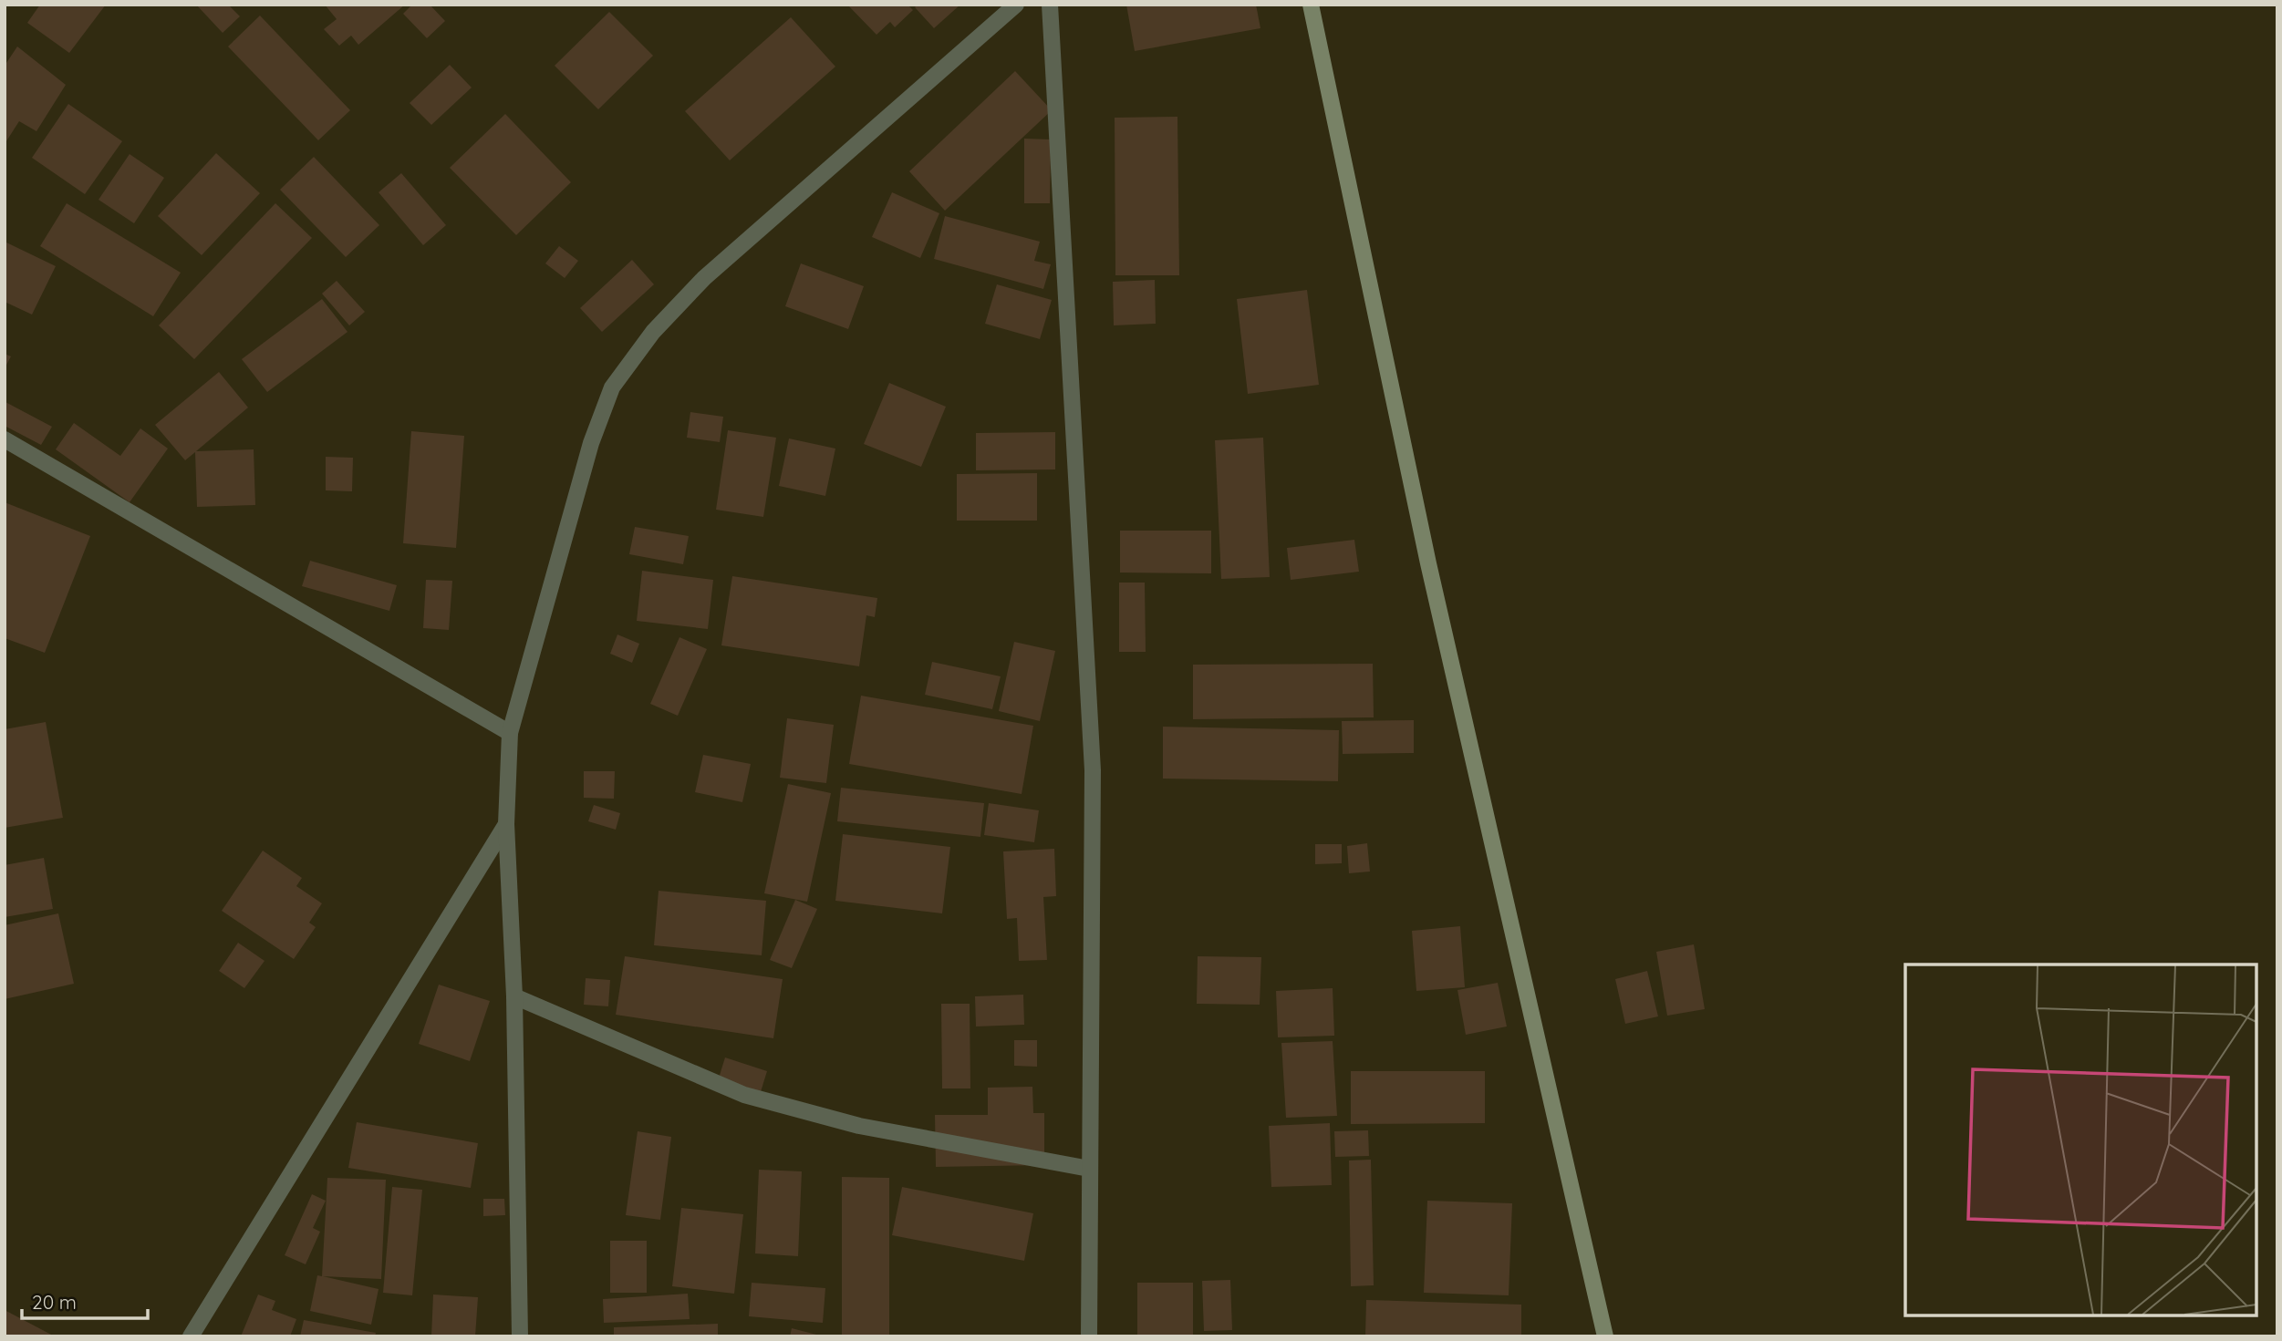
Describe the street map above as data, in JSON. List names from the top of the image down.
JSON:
{
  "scale_bar": "20 m"
}
